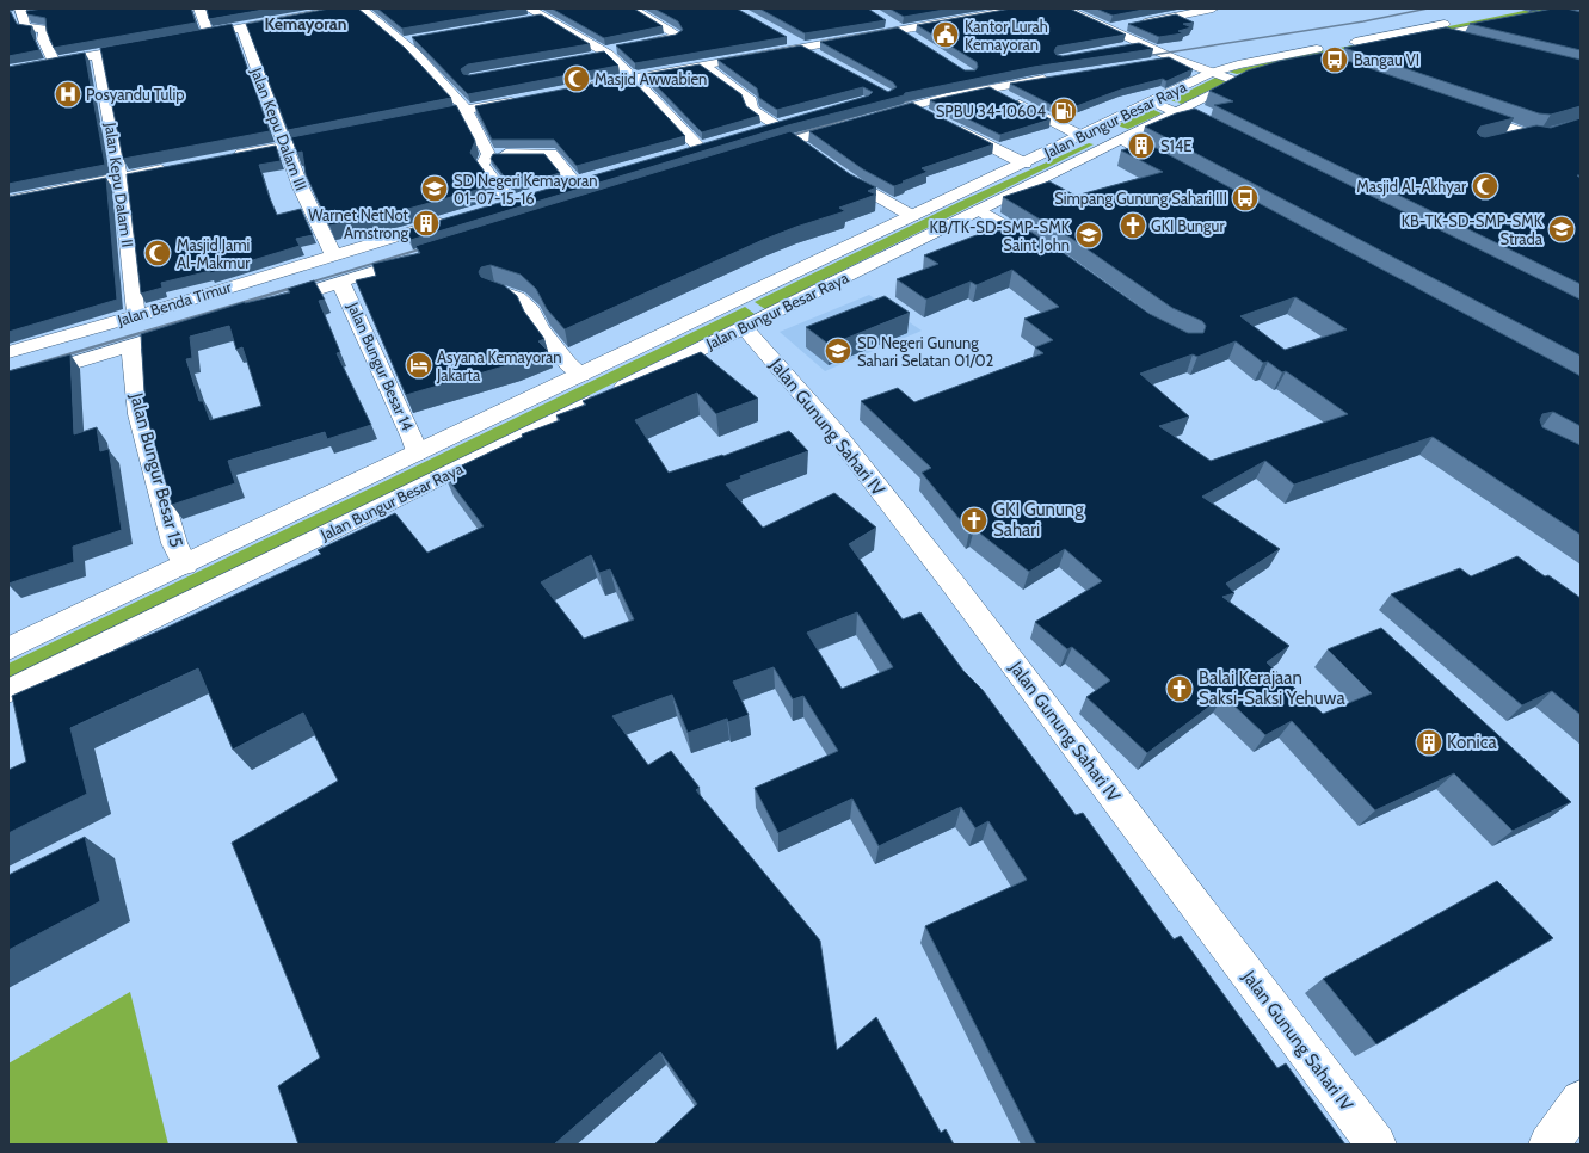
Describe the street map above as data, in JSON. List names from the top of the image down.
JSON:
{
  "streets": {
    "street": [
      "Jalan Bungur Besar Raya",
      "Jalan Kepu Dalam III",
      "Jalan Kepu Dalam II",
      "Jalan Benda Timur",
      "Jalan Bungur Besar 14",
      "Jalan Gunung Sahari IV",
      "Jalan Bungur Besar 15"
    ]
  },
  "crossings": [
    ["Jalan Bungur Besar Raya", "Jalan Bungur Besar 14"],
    ["Jalan Bungur Besar Raya", "Jalan Gunung Sahari IV"],
    ["Jalan Bungur Besar Raya", "Jalan Bungur Besar 15"],
    ["Jalan Kepu Dalam III", "Jalan Benda Timur"],
    ["Jalan Kepu Dalam II", "Jalan Benda Timur"]
  ],
  "districts": ["Kemayoran"],
  "places": {
    "public building": ["Kantor Lurah Kemayoran"],
    "bus stop": ["Bangau VI", "Simpang Gunung Sahari III"],
    "mosque": ["Masjid Awwabien", "Masjid Al-Akhyar", "Masjid Jami Al-Makmur"],
    "hospital": ["Posyandu Tulip"],
    "fuel station": ["SPBU 34-10604"],
    "building": ["S14E", "Warnet NetNot Amstrong", "Konica"],
    "school or university": [
      "SD Negeri Kemayoran 01-07-15-16",
      "KB-TK-SD-SMP-SMK Strada",
      "KB/TK-SD-SMP-SMK Saint John",
      "SD Negeri Gunung Sahari Selatan 01/02"
    ],
    "church": ["GKI Bungur", "GKI Gunung Sahari", "Balai Kerajaan Saksi-Saksi Yehuwa"],
    "hotel": ["Asyana Kemayoran Jakarta"]
  }
}
